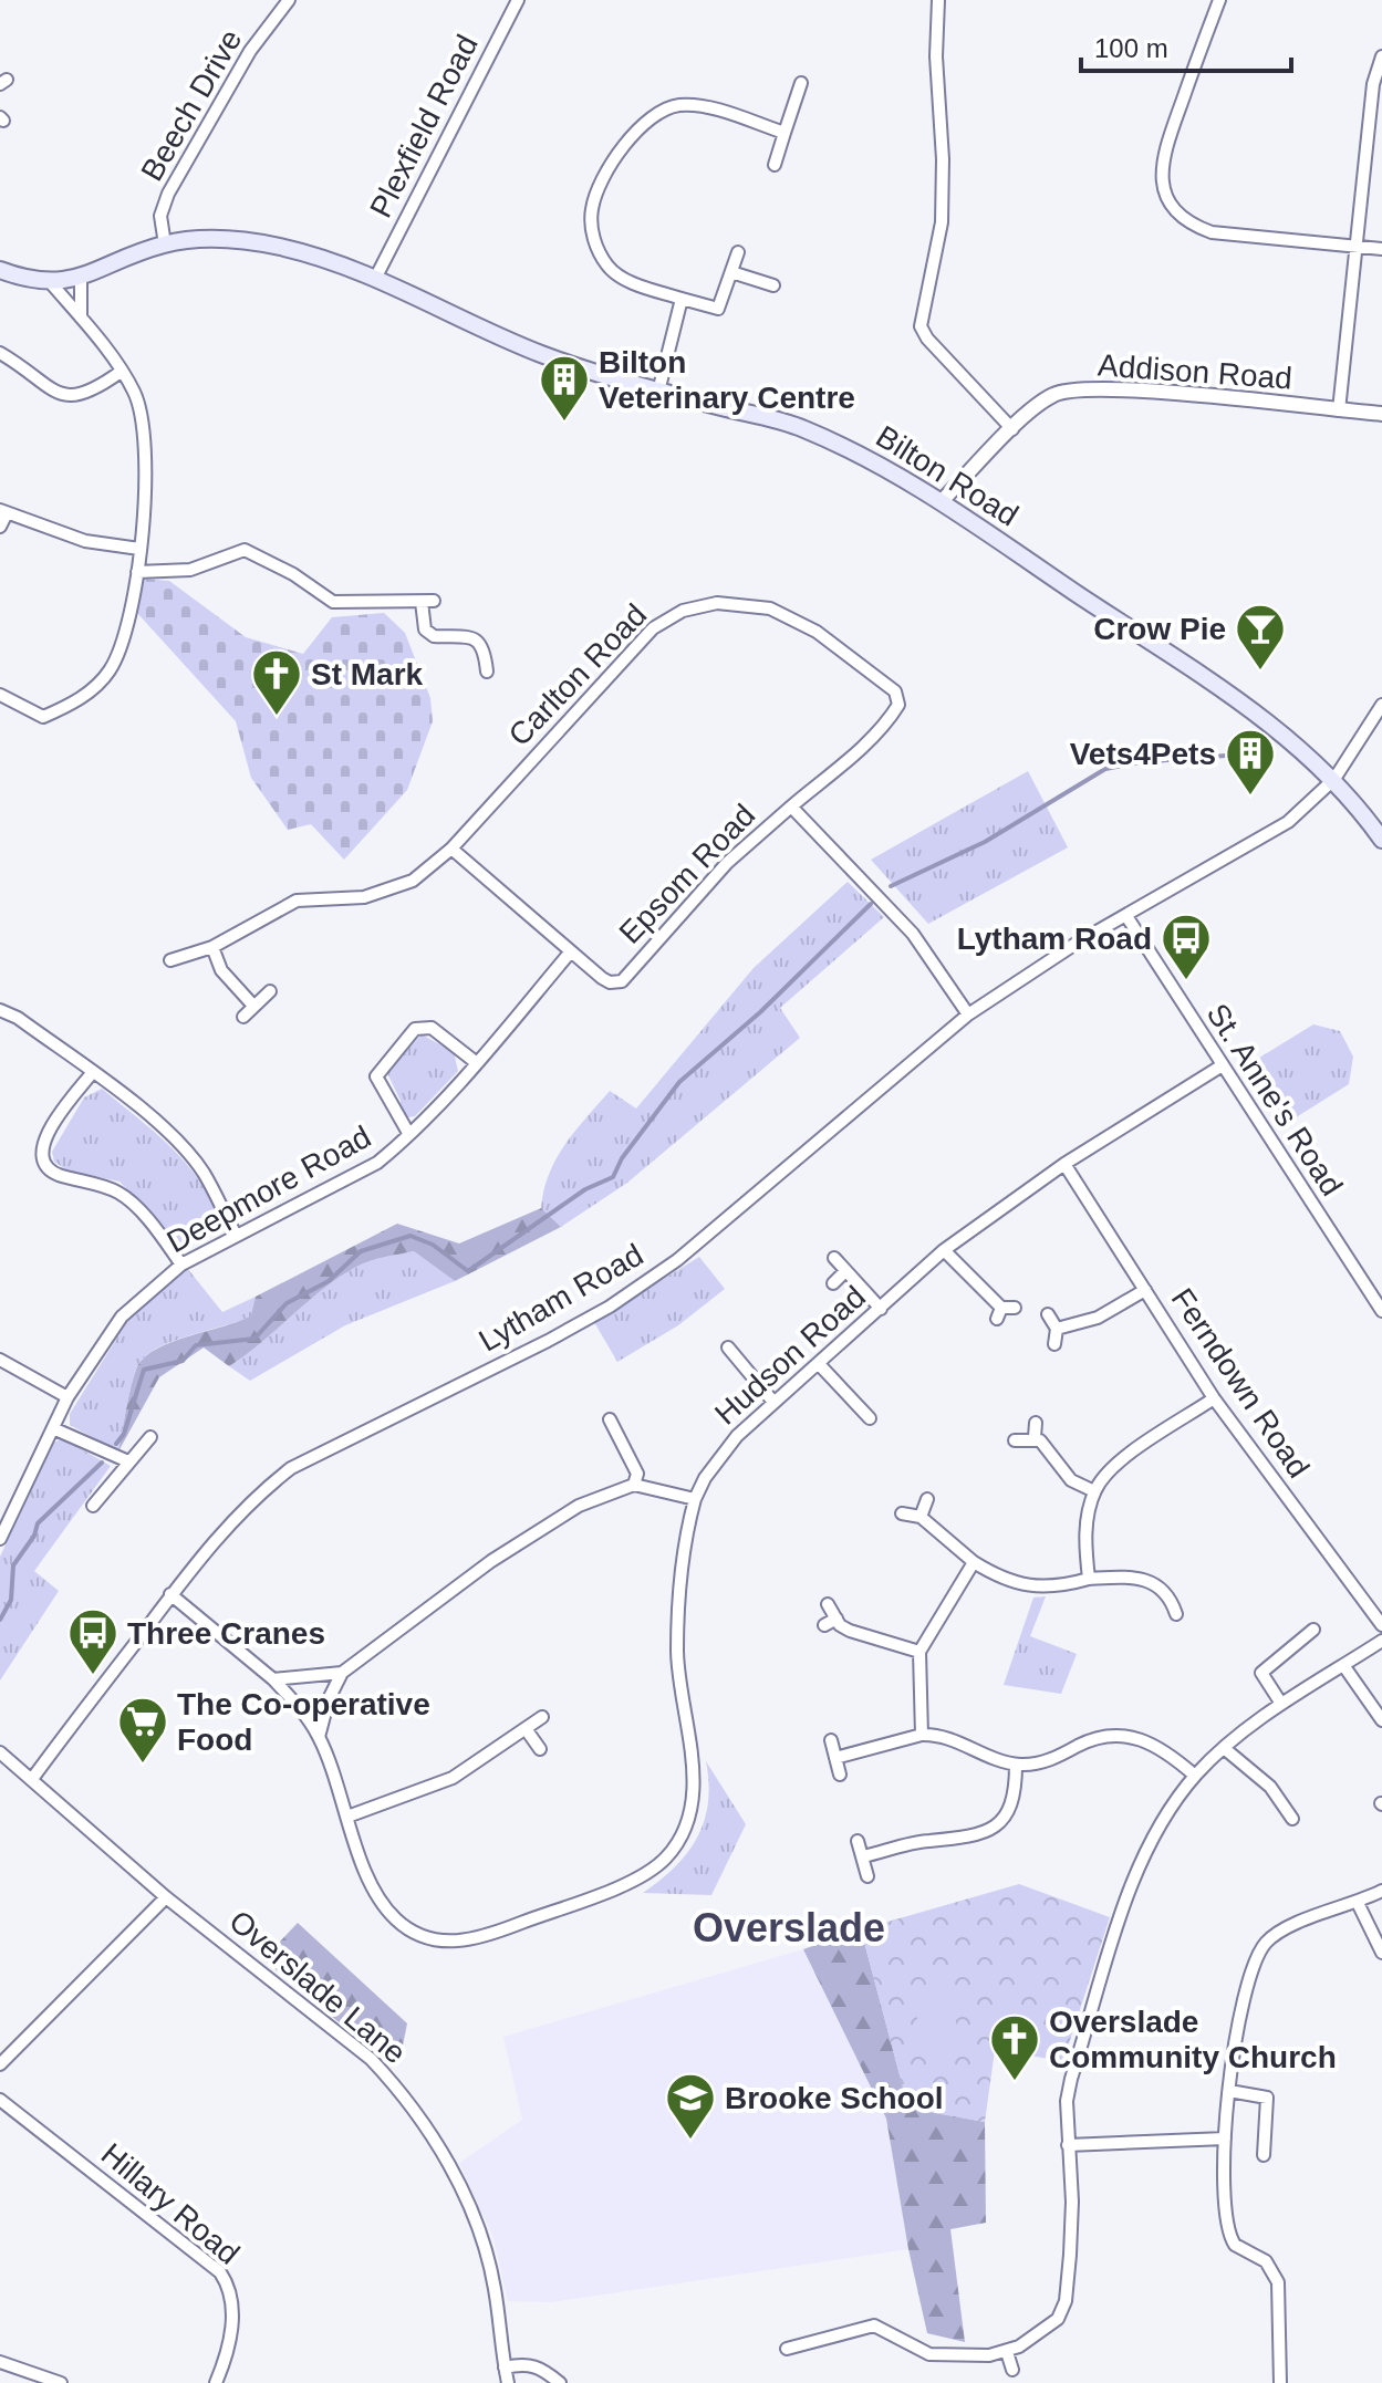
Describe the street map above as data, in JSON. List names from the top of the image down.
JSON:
{
  "streets": {
    "main road": ["Bilton Road"],
    "street": [
      "Beech Drive",
      "Plexfield Road",
      "Addison Road",
      "Carlton Road",
      "Epsom Road",
      "St. Anne's Road",
      "Deepmore Road",
      "Lytham Road",
      "Hudson Road",
      "Ferndown Road",
      "Overslade Lane",
      "Hillary Road"
    ]
  },
  "crossings": [
    ["Beech Drive", "Bilton Road"],
    ["Plexfield Road", "Bilton Road"],
    ["Addison Road", "Bilton Road"],
    ["Bilton Road", "Lytham Road"],
    ["Carlton Road", "Epsom Road"],
    ["Epsom Road", "Deepmore Road"],
    ["Epsom Road", "Lytham Road"],
    ["St. Anne's Road", "Lytham Road"],
    ["St. Anne's Road", "Hudson Road"],
    ["Lytham Road", "Overslade Lane"],
    ["Hudson Road", "Ferndown Road"]
  ],
  "districts": ["Overslade"],
  "places": {
    "building": ["Bilton Veterinary Centre", "Vets4Pets"],
    "bar": ["Crow Pie"],
    "church": ["St Mark", "Overslade Community Church"],
    "bus stop": ["Lytham Road", "Three Cranes"],
    "supermarket": ["The Co-operative Food"],
    "school or university": ["Brooke School"]
  },
  "scale_bar": "100 m"
}
